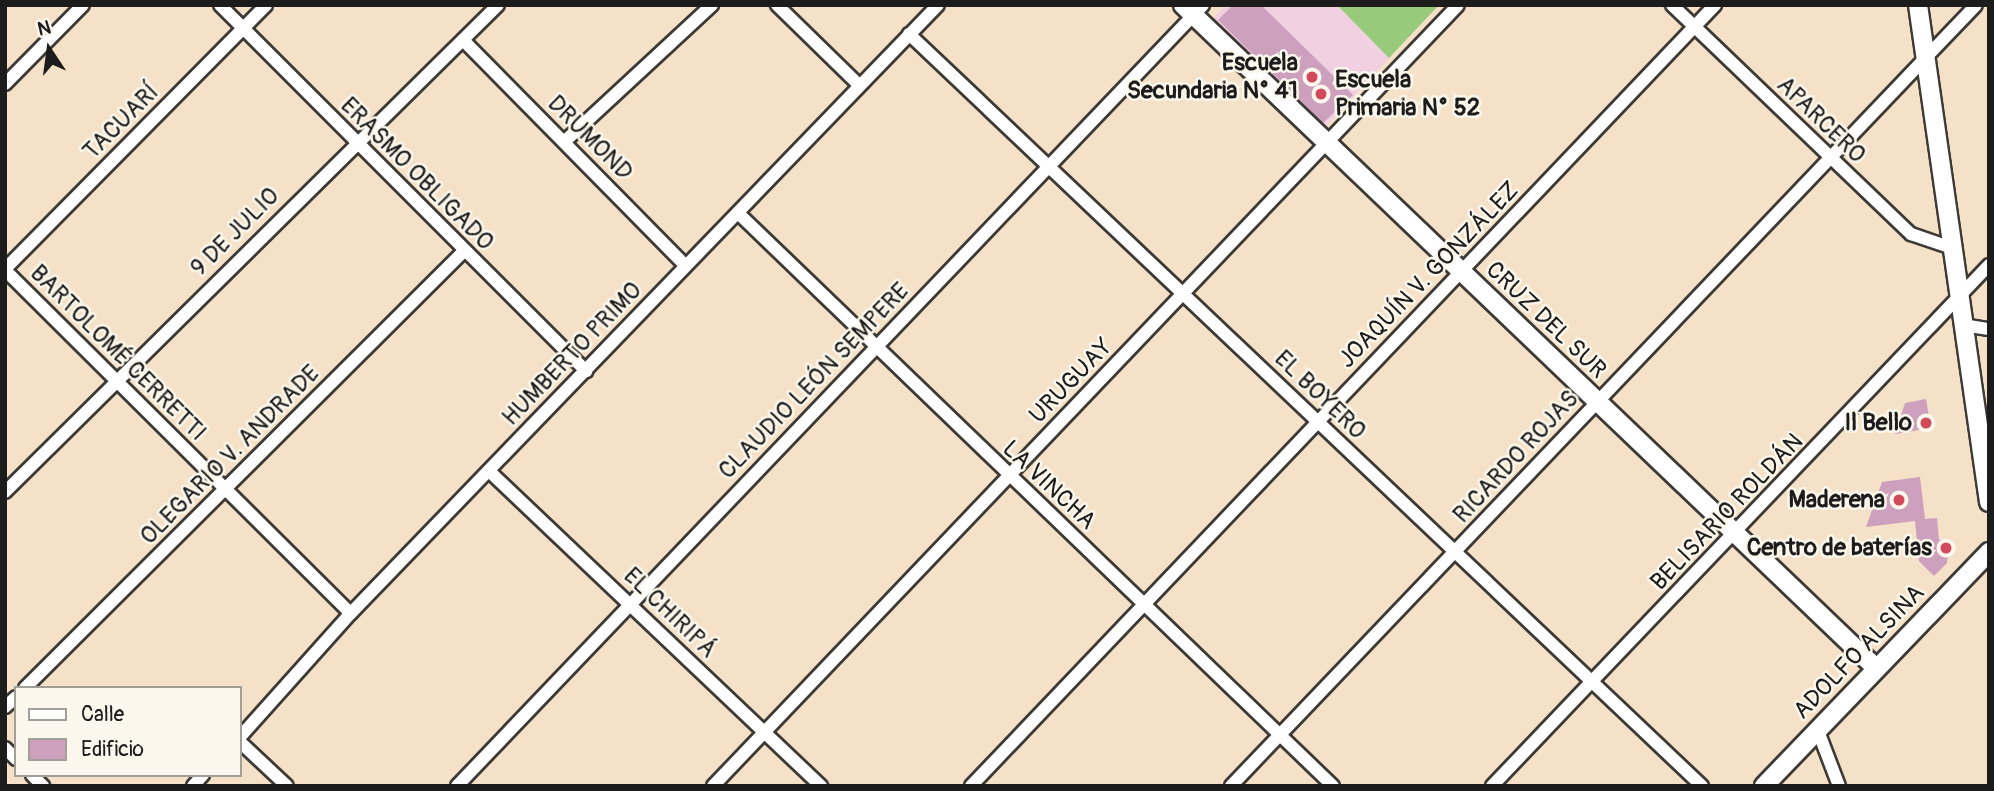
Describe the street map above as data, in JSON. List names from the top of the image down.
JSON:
{
  "streets": {
    "street": [
      "APARCERO",
      "TACUARÍ",
      "DRUMOND",
      "ERASMO OBLIGADO",
      "9 DE JULIO",
      "JOAQUÍN V. GONZÁLEZ",
      "CRUZ DEL SUR",
      "BARTOLOMÉ CERRETTI",
      "HUMBERTO PRIMO",
      "CLAUDIO LEÓN SEMPERE",
      "URUGUAY",
      "EL BOYERO",
      "OLEGARIO V. ANDRADE",
      "RICARDO ROJAS",
      "LA VINCHA",
      "BELISARIO ROLDÁN",
      "EL CHIRIPÁ",
      "ADOLFO ALSINA"
    ]
  },
  "crossings": [
    ["APARCERO", "JOAQUÍN V. GONZÁLEZ"],
    ["APARCERO", "RICARDO ROJAS"],
    ["TACUARÍ", "ERASMO OBLIGADO"],
    ["TACUARÍ", "BARTOLOMÉ CERRETTI"],
    ["DRUMOND", "9 DE JULIO"],
    ["DRUMOND", "HUMBERTO PRIMO"],
    ["ERASMO OBLIGADO", "9 DE JULIO"],
    ["ERASMO OBLIGADO", "HUMBERTO PRIMO"],
    ["ERASMO OBLIGADO", "OLEGARIO V. ANDRADE"],
    ["9 DE JULIO", "BARTOLOMÉ CERRETTI"],
    ["JOAQUÍN V. GONZÁLEZ", "CRUZ DEL SUR"],
    ["JOAQUÍN V. GONZÁLEZ", "EL BOYERO"],
    ["JOAQUÍN V. GONZÁLEZ", "LA VINCHA"],
    ["CRUZ DEL SUR", "CLAUDIO LEÓN SEMPERE"],
    ["CRUZ DEL SUR", "URUGUAY"],
    ["CRUZ DEL SUR", "RICARDO ROJAS"],
    ["CRUZ DEL SUR", "BELISARIO ROLDÁN"],
    ["CRUZ DEL SUR", "ADOLFO ALSINA"],
    ["BARTOLOMÉ CERRETTI", "HUMBERTO PRIMO"],
    ["BARTOLOMÉ CERRETTI", "OLEGARIO V. ANDRADE"],
    ["HUMBERTO PRIMO", "EL BOYERO"],
    ["HUMBERTO PRIMO", "LA VINCHA"],
    ["HUMBERTO PRIMO", "EL CHIRIPÁ"],
    ["CLAUDIO LEÓN SEMPERE", "EL BOYERO"],
    ["CLAUDIO LEÓN SEMPERE", "LA VINCHA"],
    ["CLAUDIO LEÓN SEMPERE", "EL CHIRIPÁ"],
    ["URUGUAY", "EL BOYERO"],
    ["URUGUAY", "LA VINCHA"],
    ["URUGUAY", "EL CHIRIPÁ"],
    ["EL BOYERO", "RICARDO ROJAS"],
    ["EL BOYERO", "BELISARIO ROLDÁN"],
    ["RICARDO ROJAS", "LA VINCHA"]
  ],
  "places": [
    "Escuela Secundaria N° 41",
    "Escuela Primaria N° 52",
    "Il Bello",
    "Maderena",
    "Centro de baterías"
  ],
  "legend": ["Calle", "Edificio"],
  "north": "top"
}
